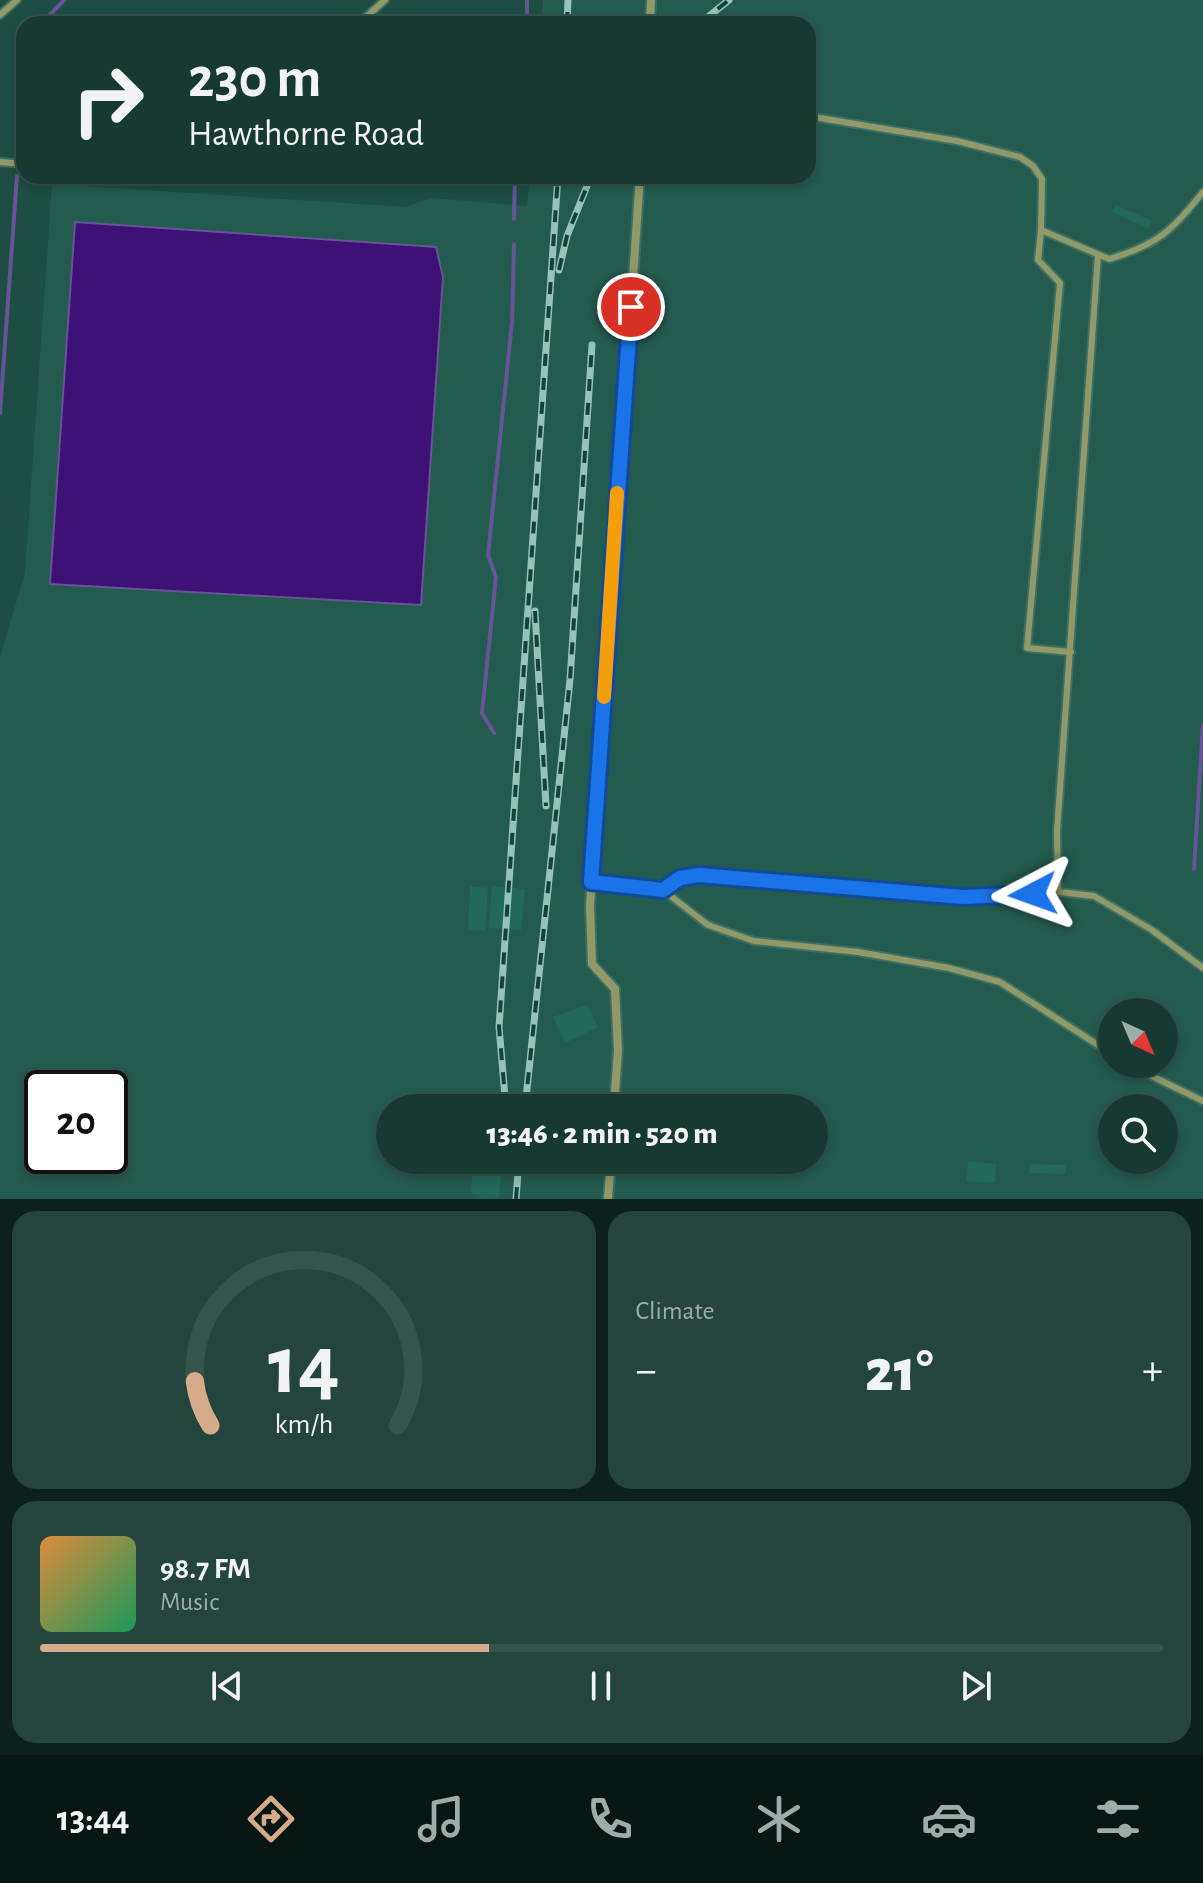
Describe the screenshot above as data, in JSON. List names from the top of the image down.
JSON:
{
  "north": "bottom right",
  "page": {
    "turn": ["230 m", "Hawthorne Road"],
    "limit": "20",
    "trip": "13:46 · 2 min · 520 m",
    "tile": "Climate",
    "heat": ["−", "21°", "+"],
    "song": ["98.7 FM", "Music"],
    "tabs": "13:44",
    "gauge": ["14", "km/h"]
  }
}
